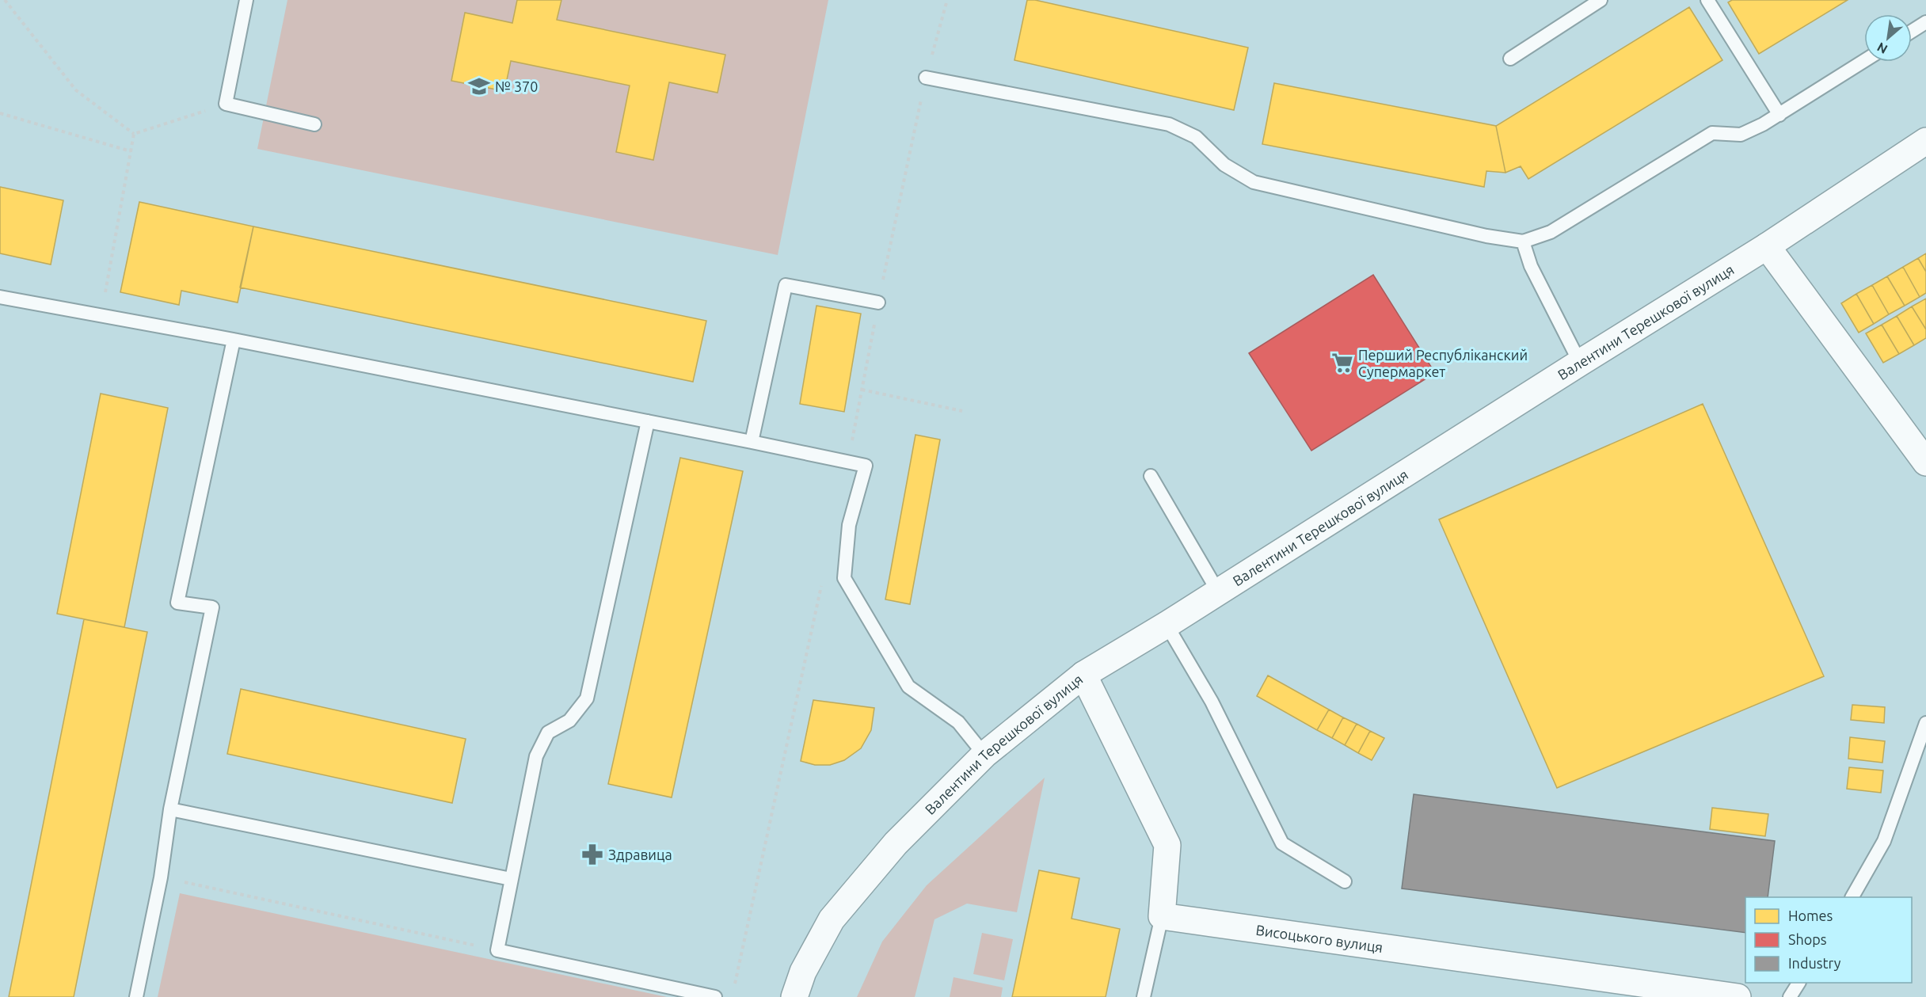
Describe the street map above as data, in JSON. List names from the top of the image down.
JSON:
{
  "streets": {
    "street": ["Валентини Терешкової вулиця", "Висоцького вулиця"]
  },
  "places": {
    "school or university": ["№ 370"],
    "supermarket": ["Перший Республiканский Супермаркет"],
    "pharmacy": ["Здравица"]
  },
  "legend": ["Homes", "Shops", "Industry"],
  "north": "bottom left"
}
